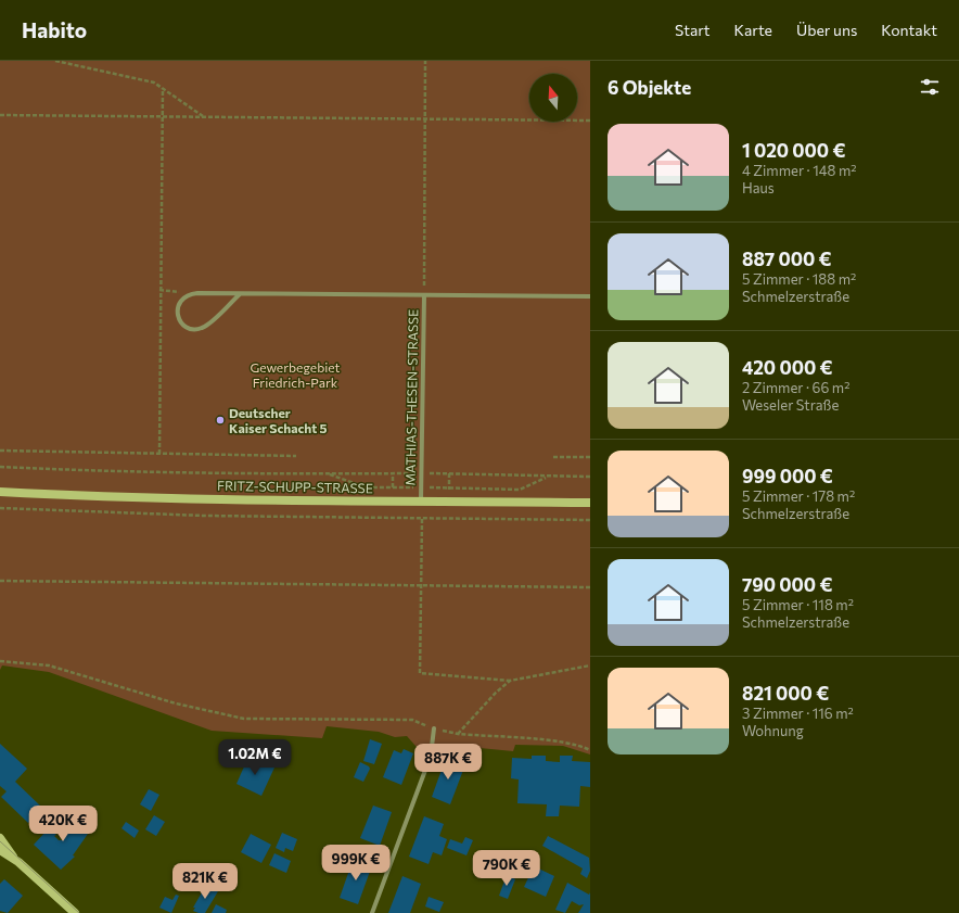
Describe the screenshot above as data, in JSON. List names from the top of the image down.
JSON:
{
  "streets": {
    "main road": ["FRITZ-SCHUPP-STRASSE"],
    "street": ["MATHIAS-THESEN-STRASSE"]
  },
  "crossings": [
    ["MATHIAS-THESEN-STRASSE", "FRITZ-SCHUPP-STRASSE"]
  ],
  "parks": ["Gewerbegebiet Friedrich-Park"],
  "places": ["Deutscher Kaiser Schacht 5"],
  "north": "top",
  "page": {
    "header": "Habito",
    "nav": [
      "Start",
      "Karte",
      "Über uns",
      "Kontakt"
    ],
    "heading": "6 Objekte",
    "list": [
      {
        "name": "1 020 000 €",
        "note": "4 Zimmer · 148 m² · Haus"
      },
      {
        "name": "887 000 €",
        "note": "5 Zimmer · 188 m² · Schmelzerstraße"
      },
      {
        "name": "420 000 €",
        "note": "2 Zimmer · 66 m² · Weseler Straße"
      },
      {
        "name": "999 000 €",
        "note": "5 Zimmer · 178 m² · Schmelzerstraße"
      },
      {
        "name": "790 000 €",
        "note": "5 Zimmer · 118 m² · Schmelzerstraße"
      },
      {
        "name": "821 000 €",
        "note": "3 Zimmer · 116 m² · Wohnung"
      }
    ],
    "price": [
      "1.02M €",
      "887K €",
      "420K €",
      "999K €",
      "790K €",
      "821K €"
    ]
  }
}
